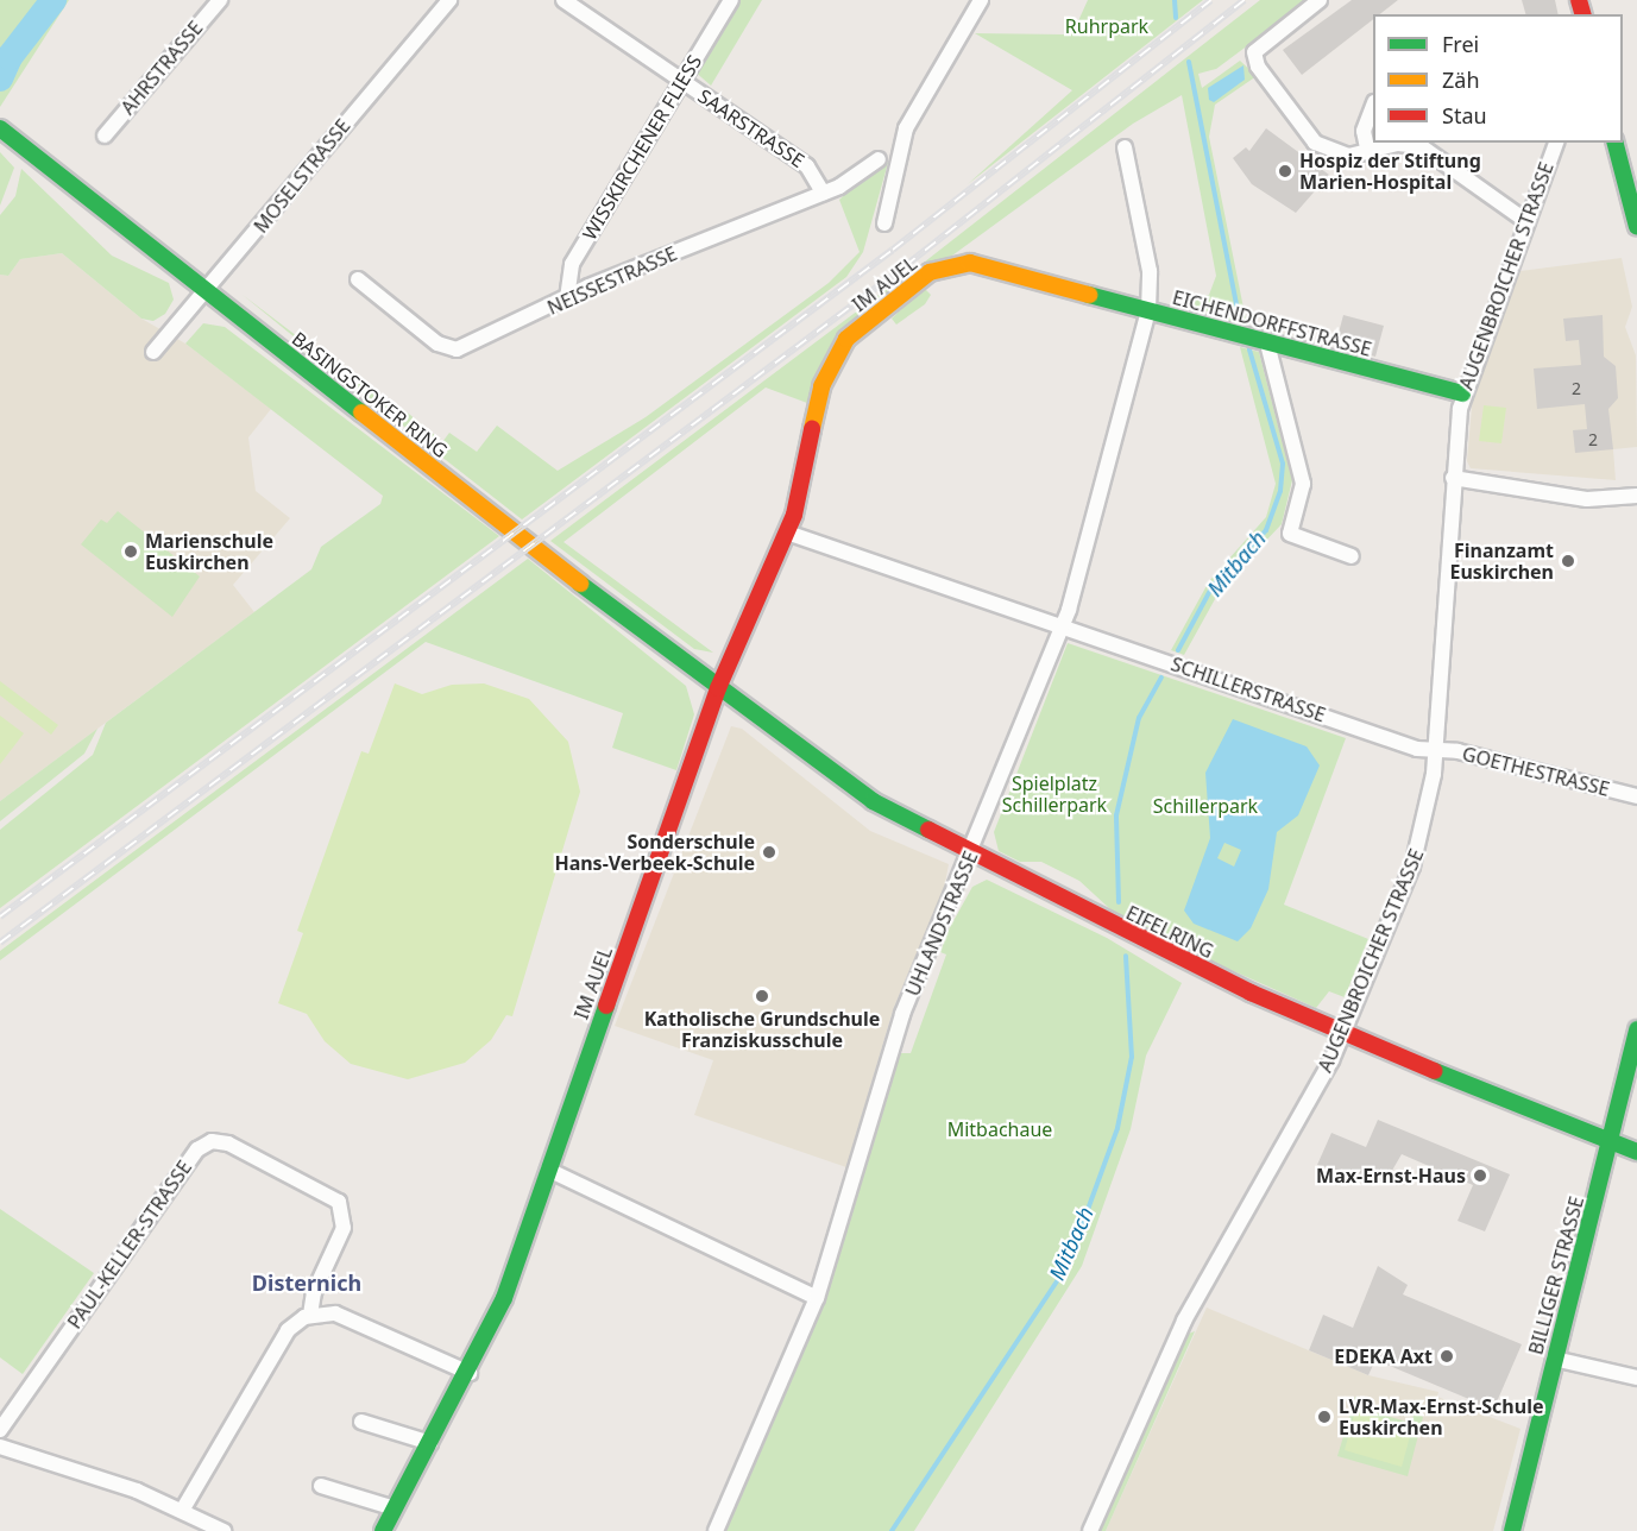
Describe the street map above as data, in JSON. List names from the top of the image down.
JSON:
{
  "streets": {
    "street": [
      "AHRSTRASSE",
      "SAARSTRASSE",
      "WISSKIRCHENER FLIESS",
      "MOSELSTRASSE",
      "AUGENBROICHER STRASSE",
      "NEISSESTRASSE",
      "IM AUEL",
      "EICHENDORFFSTRASSE",
      "BASINGSTOKER RING",
      "SCHILLERSTRASSE",
      "GOETHESTRASSE",
      "UHLANDSTRASSE",
      "EIFELRING",
      "PAUL-KELLER-STRASSE",
      "BILLIGER STRASSE"
    ]
  },
  "crossings": [
    ["SAARSTRASSE", "WISSKIRCHENER FLIESS"],
    ["SAARSTRASSE", "NEISSESTRASSE"],
    ["WISSKIRCHENER FLIESS", "NEISSESTRASSE"],
    ["MOSELSTRASSE", "BASINGSTOKER RING"],
    ["AUGENBROICHER STRASSE", "EICHENDORFFSTRASSE"],
    ["AUGENBROICHER STRASSE", "SCHILLERSTRASSE"],
    ["AUGENBROICHER STRASSE", "GOETHESTRASSE"],
    ["AUGENBROICHER STRASSE", "EIFELRING"],
    ["IM AUEL", "EICHENDORFFSTRASSE"],
    ["IM AUEL", "BASINGSTOKER RING"],
    ["IM AUEL", "UHLANDSTRASSE"],
    ["IM AUEL", "EIFELRING"],
    ["EICHENDORFFSTRASSE", "UHLANDSTRASSE"],
    ["BASINGSTOKER RING", "EIFELRING"],
    ["SCHILLERSTRASSE", "GOETHESTRASSE"],
    ["SCHILLERSTRASSE", "UHLANDSTRASSE"],
    ["UHLANDSTRASSE", "EIFELRING"],
    ["EIFELRING", "BILLIGER STRASSE"]
  ],
  "districts": ["Disternich"],
  "water": ["Mitbach"],
  "parks": [
    "Ruhrpark",
    "Spielplatz Schillerpark",
    "Schillerpark",
    "Mitbachaue"
  ],
  "places": [
    "Hospiz der Stiftung Marien-Hospital",
    "Marienschule Euskirchen",
    "Finanzamt Euskirchen",
    "Sonderschule Hans-Verbeek-Schule",
    "Katholische Grundschule Franziskusschule",
    "Max-Ernst-Haus",
    "EDEKA Axt",
    "LVR-Max-Ernst-Schule Euskirchen"
  ],
  "house_numbers": ["2", "2"],
  "legend": ["Frei", "Zäh", "Stau"]
}
